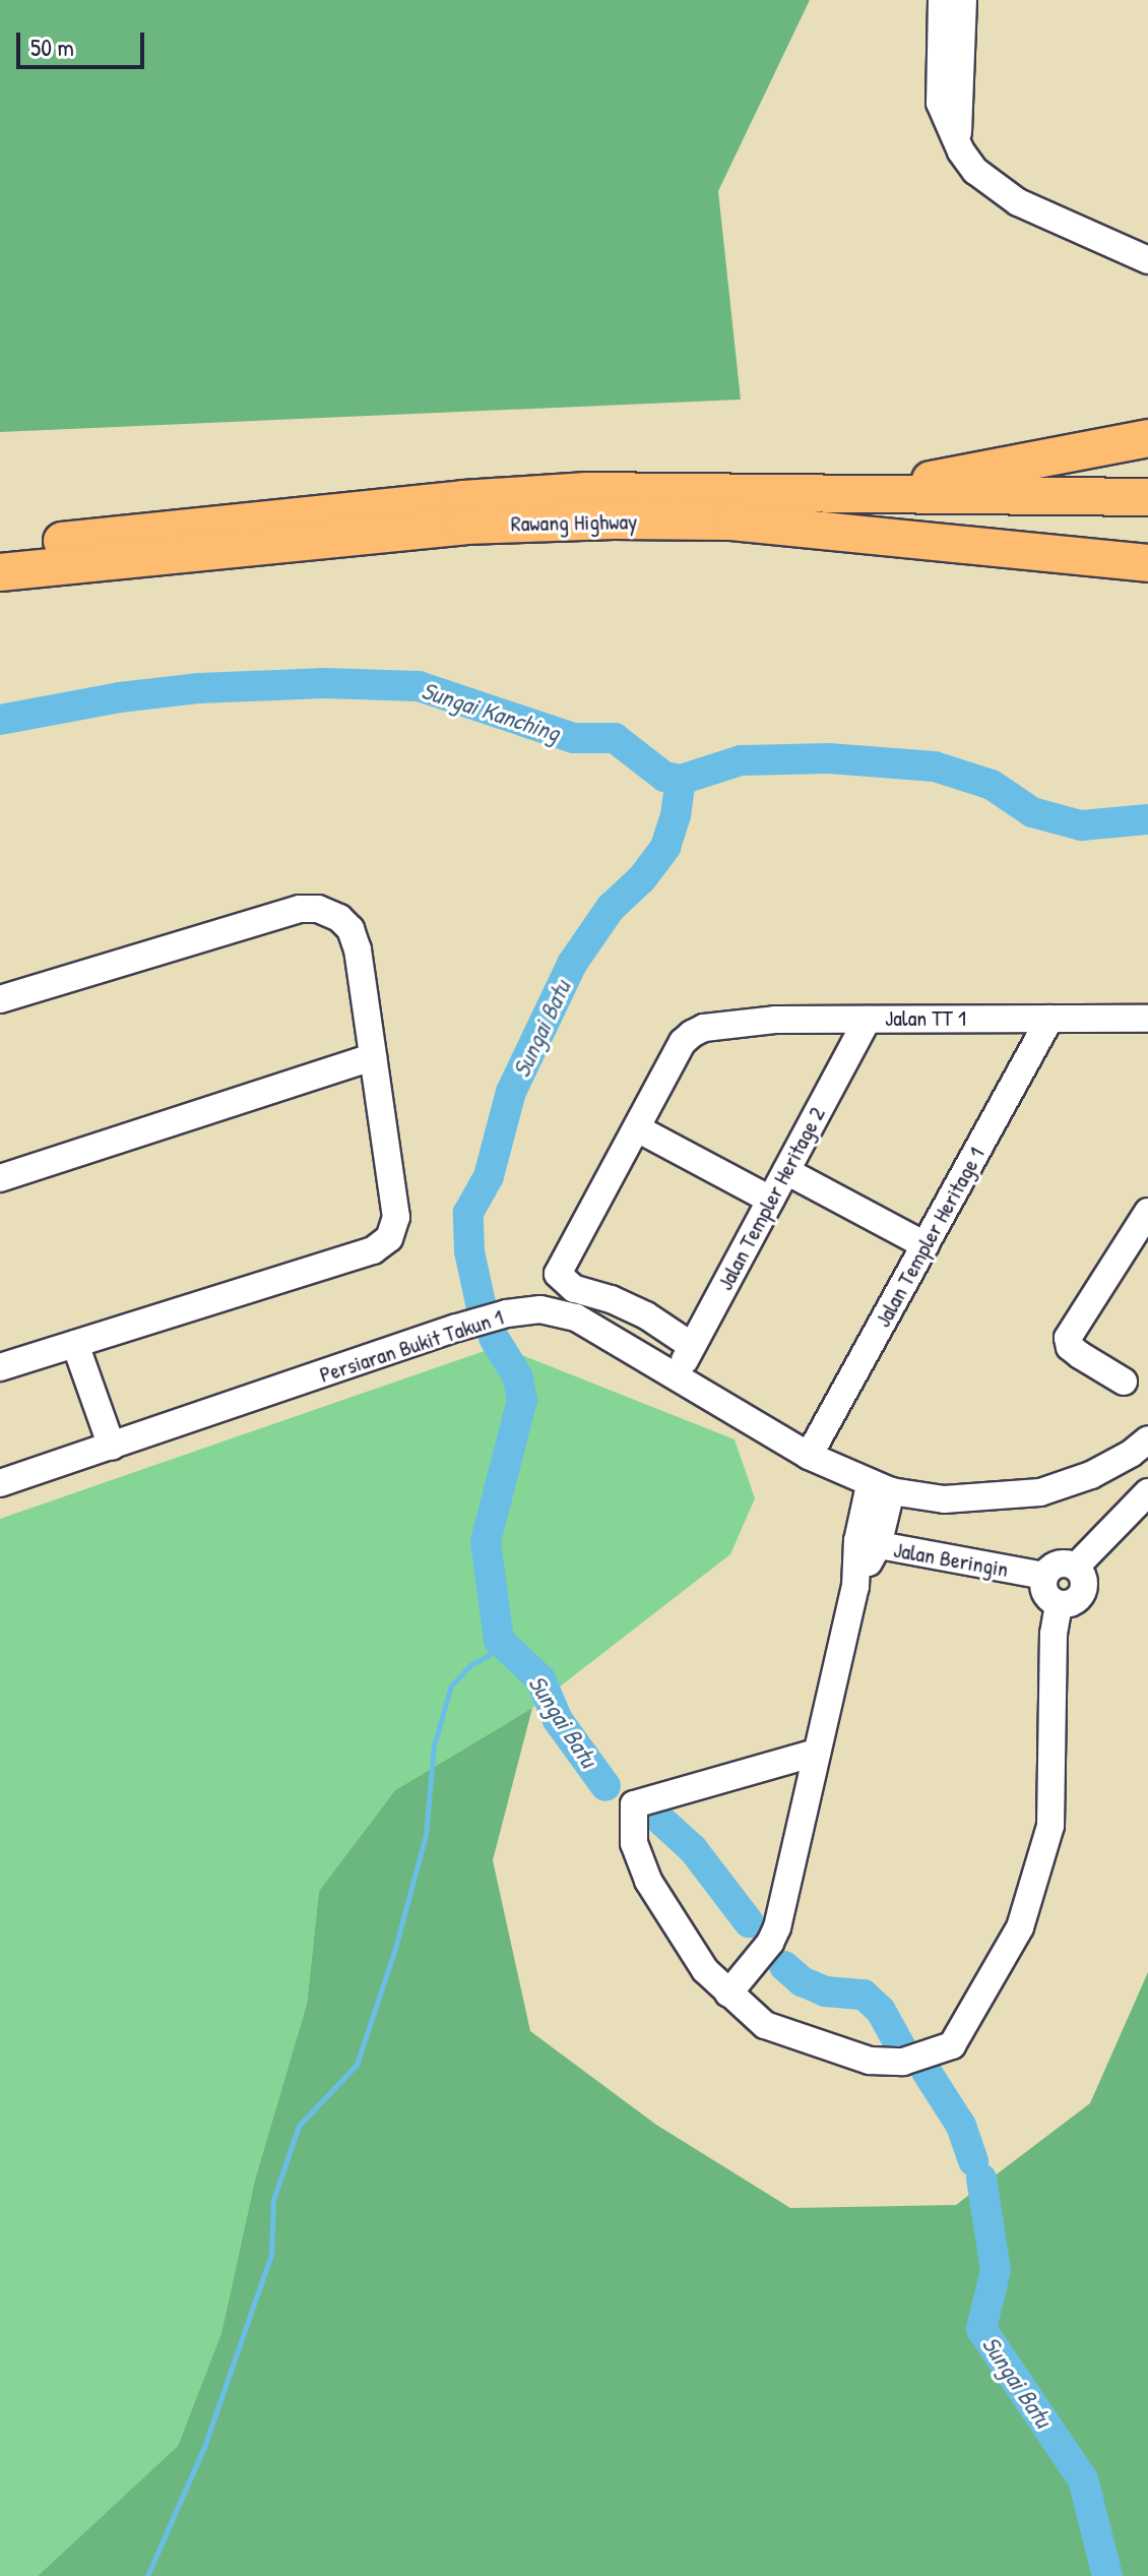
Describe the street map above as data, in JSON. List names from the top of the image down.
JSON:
{
  "streets": {
    "highway": ["Rawang Highway"],
    "street": [
      "Jalan TT 1",
      "Jalan Templer Heritage 2",
      "Jalan Templer Heritage 1",
      "Persiaran Bukit Takun 1",
      "Jalan Beringin"
    ]
  },
  "crossings": [
    ["Jalan TT 1", "Jalan Templer Heritage 2"],
    ["Jalan TT 1", "Jalan Templer Heritage 1"],
    ["Jalan Templer Heritage 2", "Persiaran Bukit Takun 1"],
    ["Jalan Templer Heritage 1", "Persiaran Bukit Takun 1"]
  ],
  "water": ["Sungai Kanching", "Sungai Batu"],
  "scale_bar": "50 m"
}
